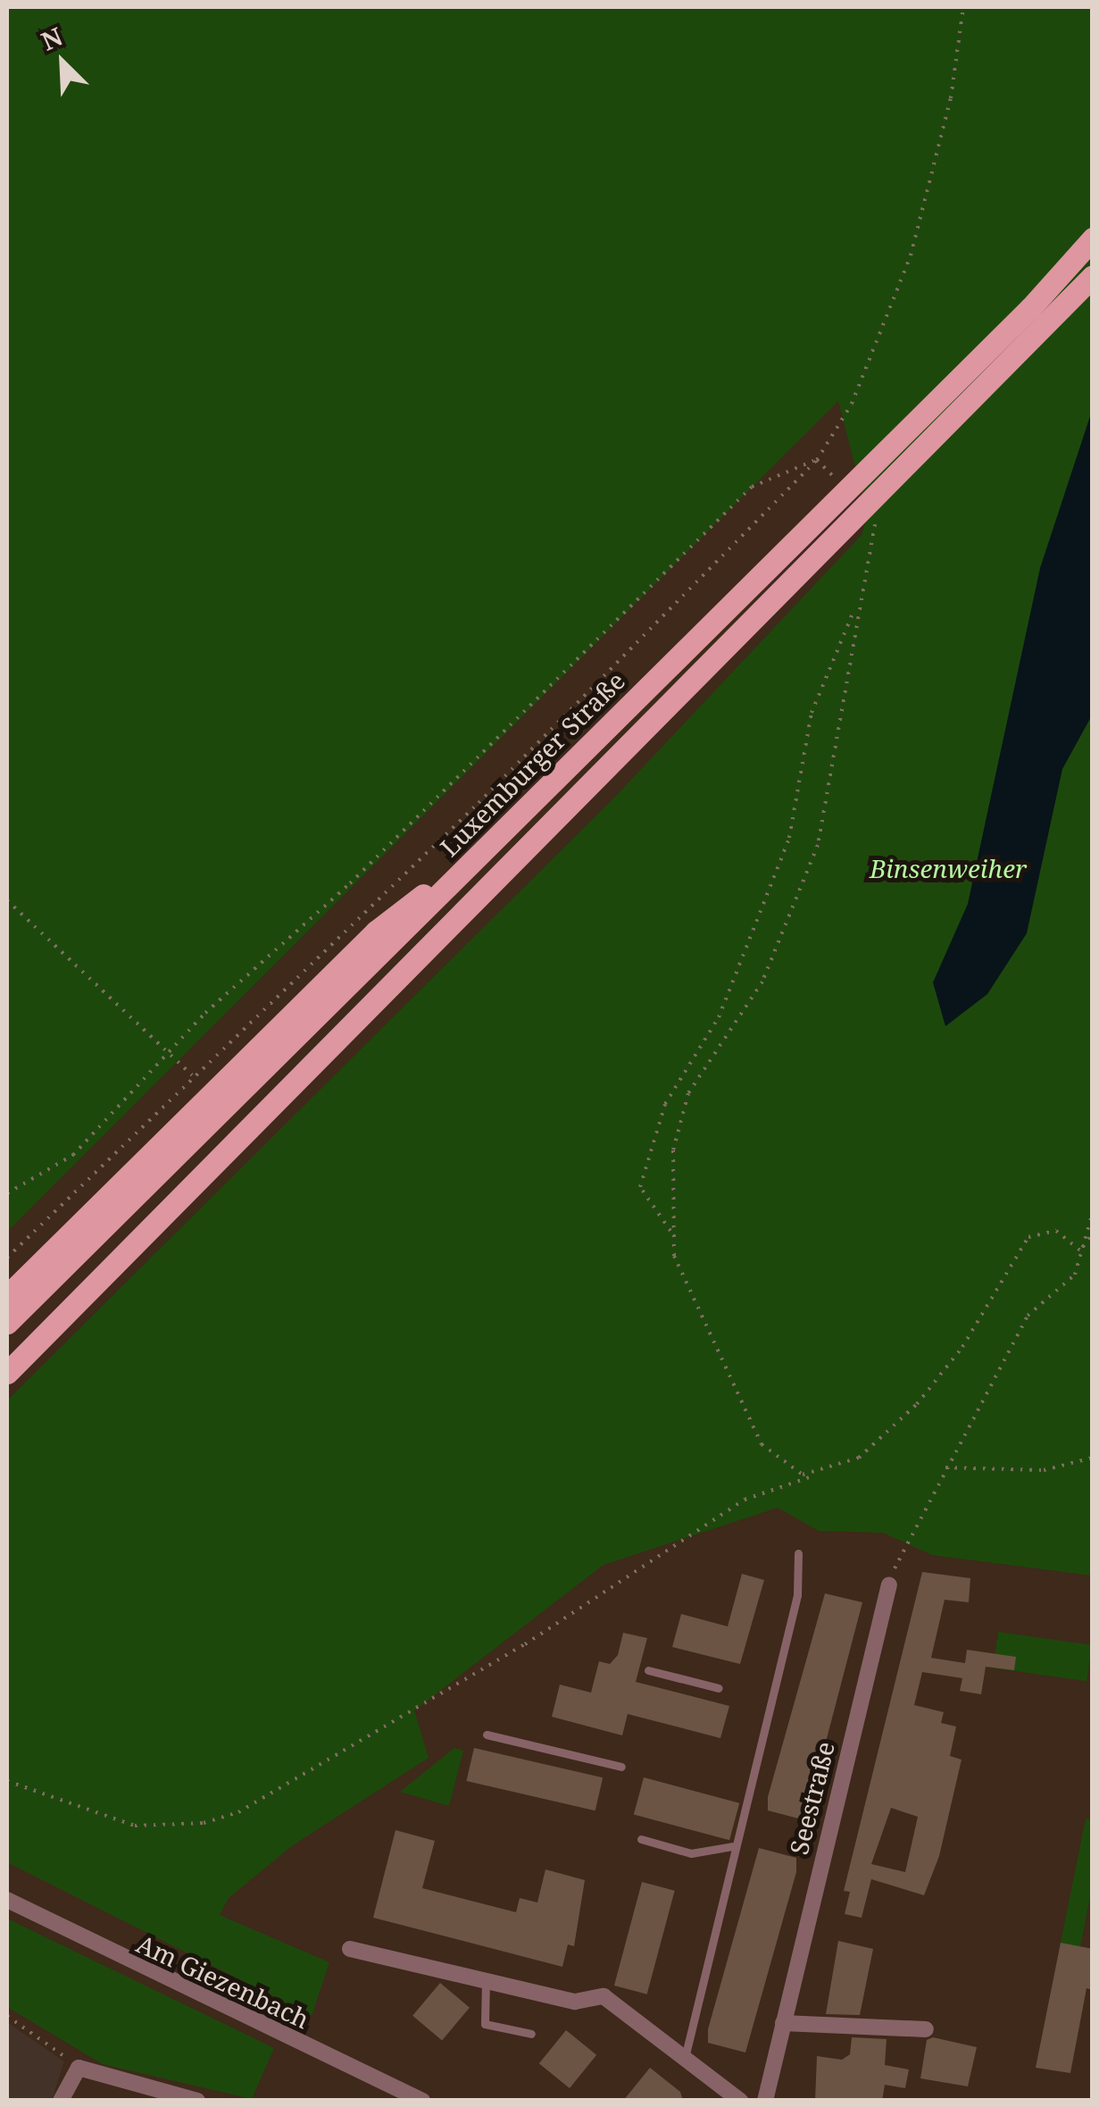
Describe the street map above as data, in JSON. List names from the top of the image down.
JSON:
{
  "streets": {
    "main road": ["Luxemburger Straße"],
    "street": ["Seestraße", "Am Giezenbach"]
  },
  "parks": ["Binsenweiher"],
  "north": "top left"
}
